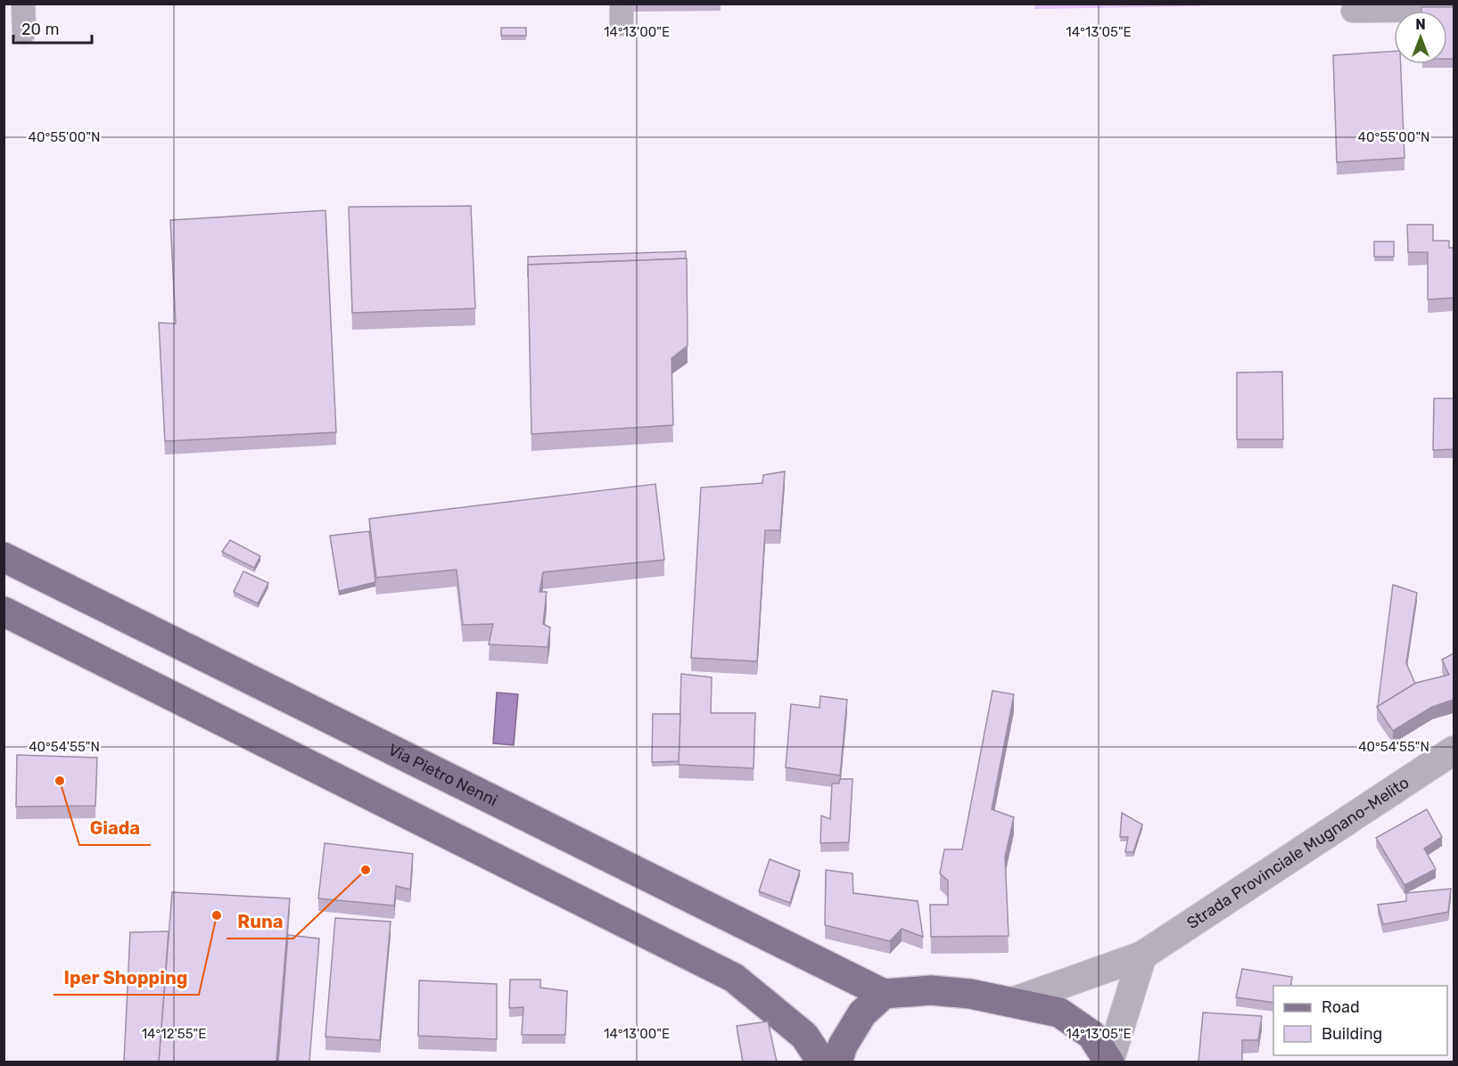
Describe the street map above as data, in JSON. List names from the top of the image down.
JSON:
{
  "streets": {
    "main road": ["Via Pietro Nenni"],
    "street": ["Strada Provinciale Mugnano-Melito"]
  },
  "places": ["Giada", "Runa", "Iper Shopping"],
  "legend": ["Road", "Building"],
  "scale_bar": "20 m",
  "north": "top",
  "coordinates": [
    "14°13'00\"E",
    "14°13'05\"E",
    "40°55'00\"N",
    "40°54'55\"N",
    "14°12'55\"E"
  ]
}
